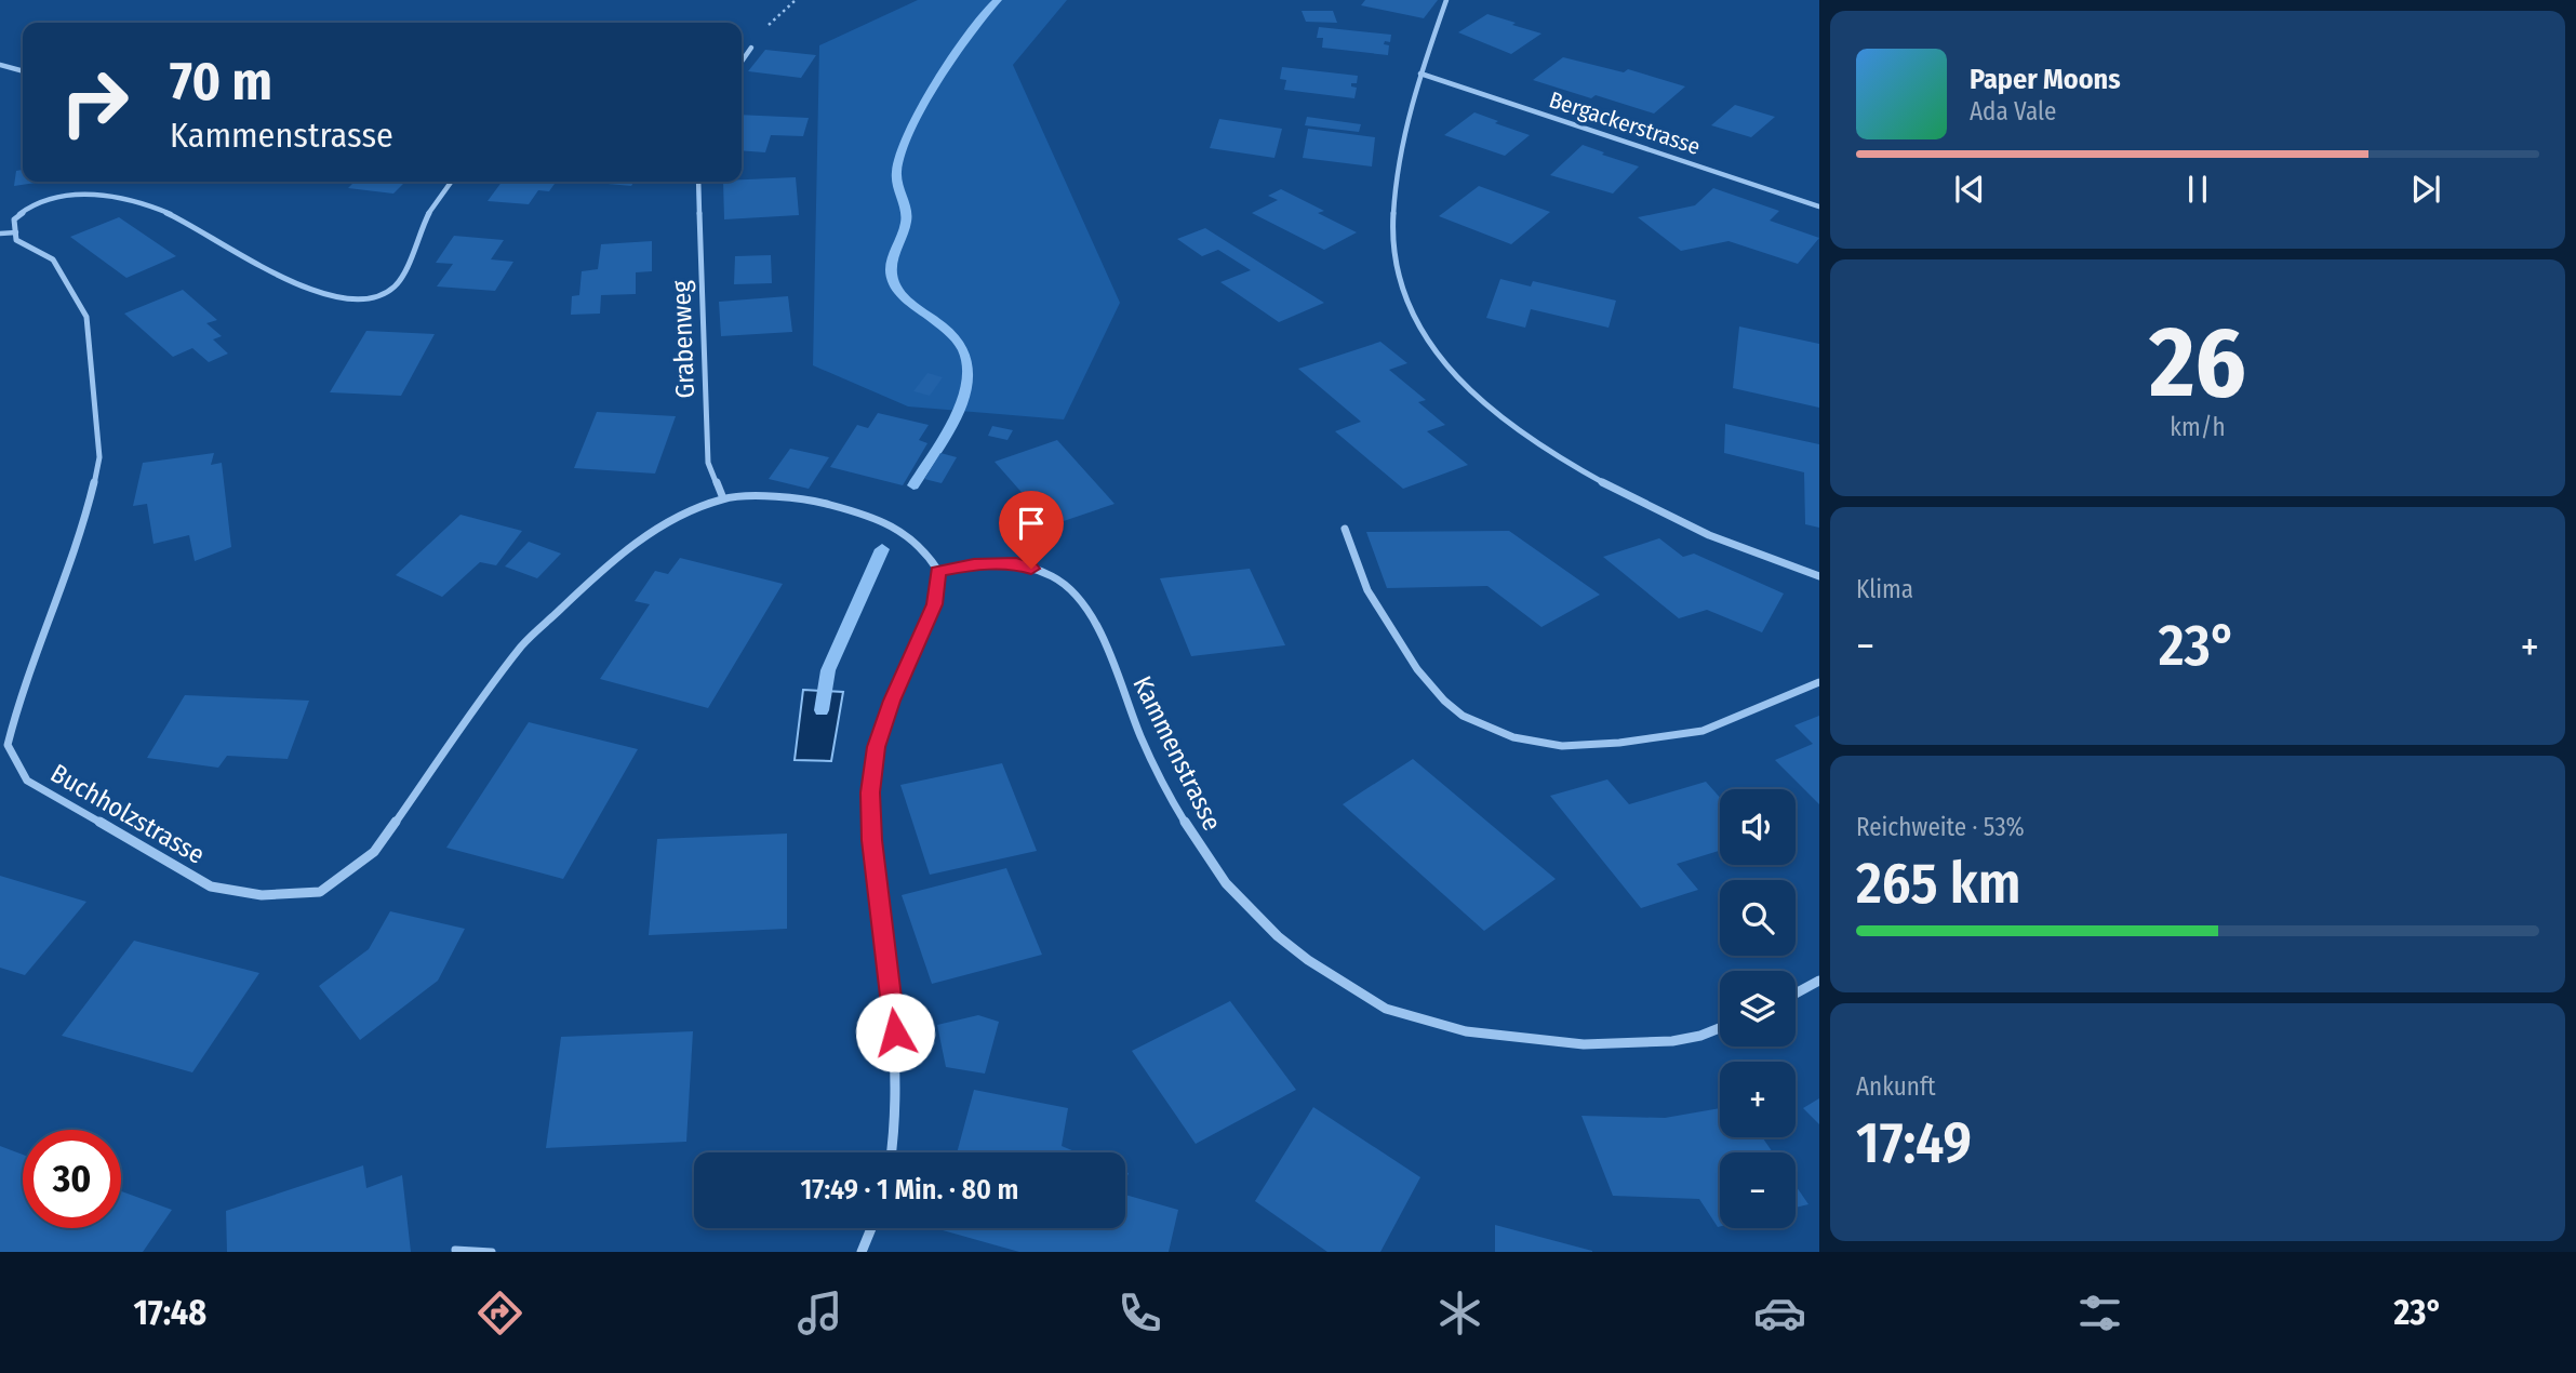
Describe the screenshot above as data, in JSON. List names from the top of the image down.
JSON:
{
  "streets": {
    "street": [
      "Bergackerstrasse",
      "Grabenweg",
      "Kammenstrasse",
      "Buchholzstrasse"
    ]
  },
  "crossings": [
    ["Grabenweg", "Buchholzstrasse"],
    ["Kammenstrasse", "Buchholzstrasse"]
  ],
  "page": {
    "turn": ["70 m", "Kammenstrasse"],
    "song": ["Paper Moons", "Ada Vale"],
    "tile": [
      ["26", "km/h"],
      "Klima",
      ["Reichweite · 53%", "265 km"],
      ["Ankunft", "17:49"]
    ],
    "heat": ["−", "23°", "+"],
    "map_buttons": ["+", "−"],
    "limit": "30",
    "trip": "17:49 · 1 Min. · 80 m",
    "tabs": ["17:48", "23°"]
  }
}
